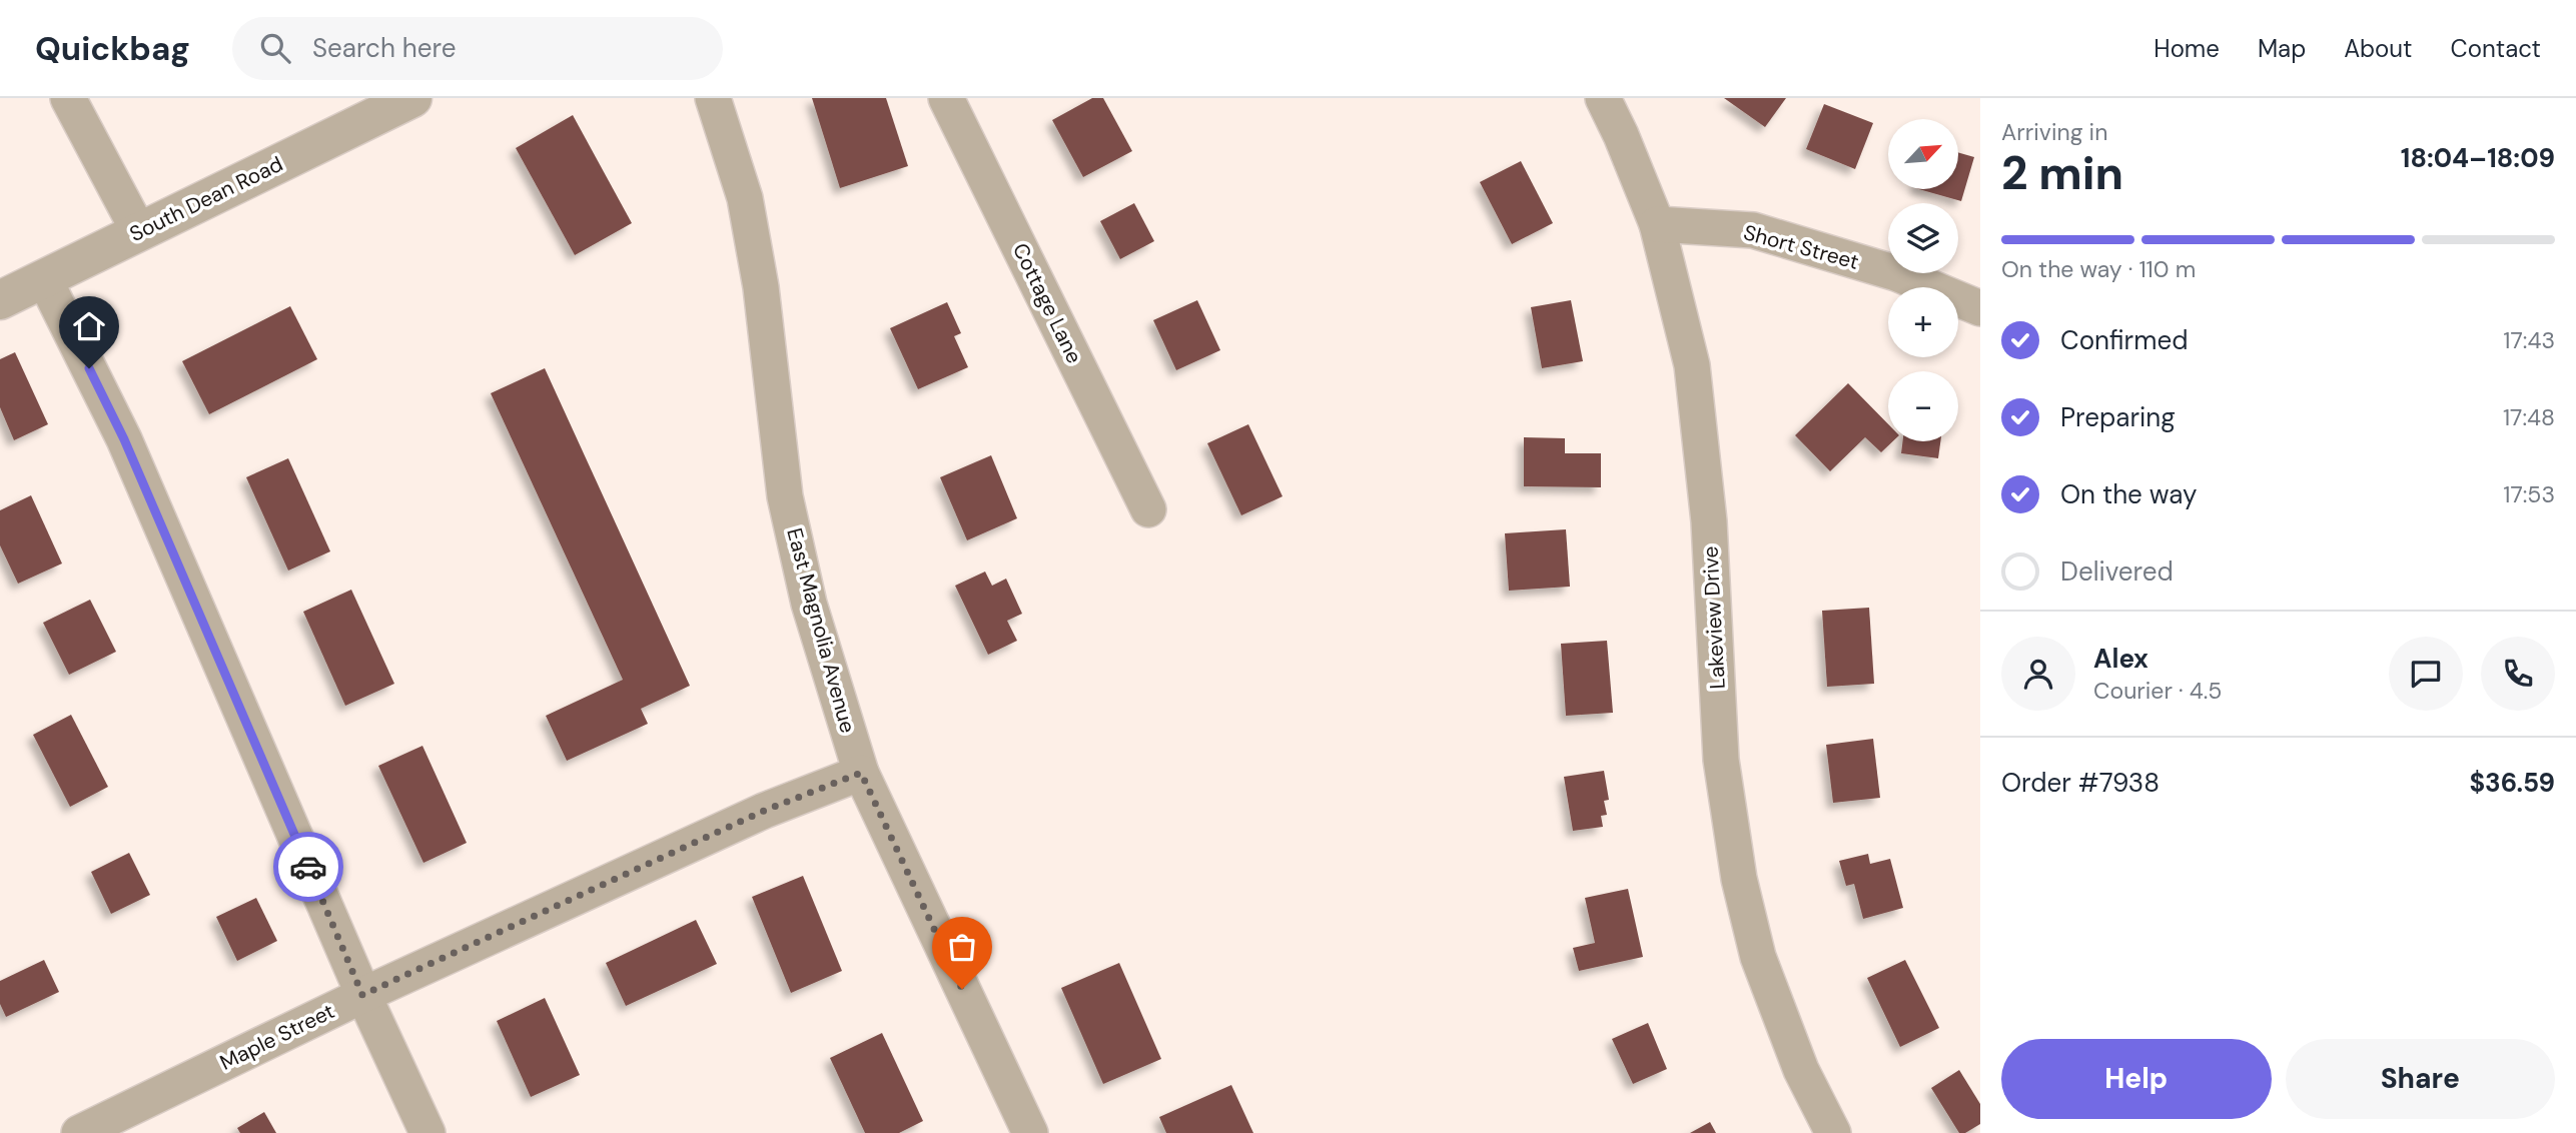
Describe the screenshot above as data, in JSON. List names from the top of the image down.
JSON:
{
  "streets": {
    "street": [
      "South Dean Road",
      "Short Street",
      "Cottage Lane",
      "Lakeview Drive",
      "East Magnolia Avenue",
      "Maple Street"
    ]
  },
  "crossings": [
    ["Short Street", "Lakeview Drive"],
    ["East Magnolia Avenue", "Maple Street"]
  ],
  "north": "top right",
  "page": {
    "header": "Quickbag",
    "search": "Search here",
    "nav": [
      "Home",
      "Map",
      "About",
      "Contact"
    ],
    "heading": ["2 min", "Arriving in", "18:04–18:09"],
    "panel": [
      "Alex",
      "Courier · 4.5",
      "Order #7938",
      "$36.59"
    ],
    "map_buttons": ["+", "−"],
    "bar": "On the way · 110 m",
    "list": [
      ["Confirmed", "17:43"],
      ["Preparing", "17:48"],
      ["On the way", "17:53"],
      "Delivered"
    ],
    "buttons": ["Help", "Share"]
  }
}
